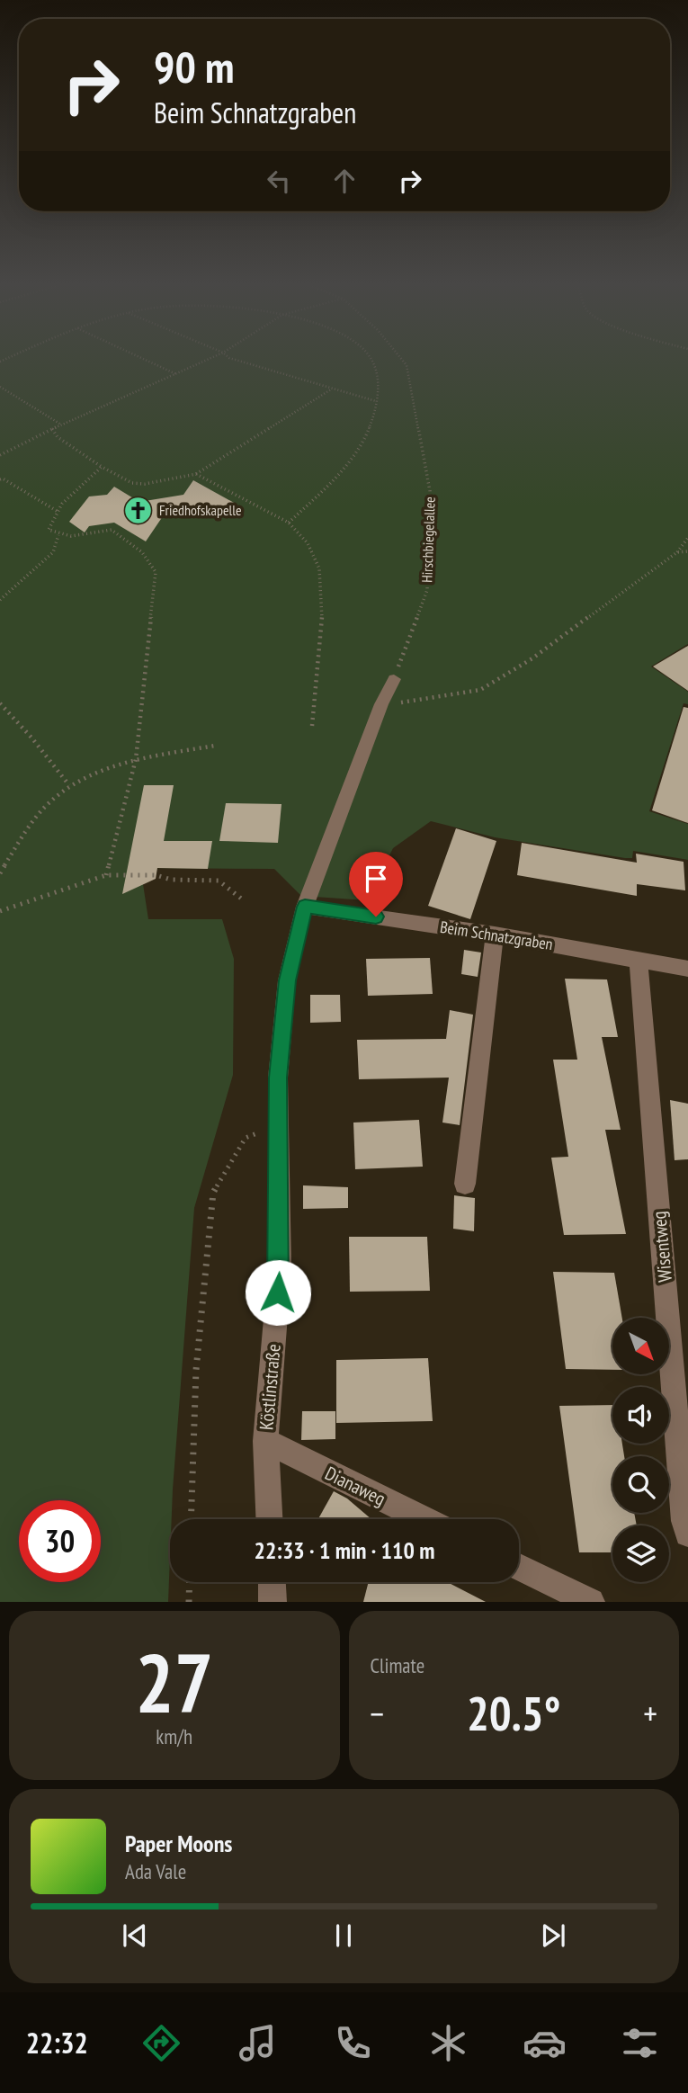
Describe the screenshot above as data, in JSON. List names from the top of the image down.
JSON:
{
  "streets": {
    "street": [
      "Beim Schnatzgraben",
      "Wisentweg",
      "Köstlinstraße",
      "Dianaweg"
    ],
    "path": ["Hirschbiegelallee"]
  },
  "crossings": [
    ["Beim Schnatzgraben", "Wisentweg"],
    ["Beim Schnatzgraben", "Köstlinstraße"],
    ["Köstlinstraße", "Dianaweg"]
  ],
  "places": {
    "church": ["Friedhofskapelle"]
  },
  "north": "bottom right",
  "page": {
    "turn": ["90 m", "Beim Schnatzgraben"],
    "limit": "30",
    "trip": "22:33 · 1 min · 110 m",
    "tile": [
      ["27", "km/h"],
      "Climate"
    ],
    "heat": ["−", "20.5°", "+"],
    "song": ["Paper Moons", "Ada Vale"],
    "tabs": "22:32"
  }
}
